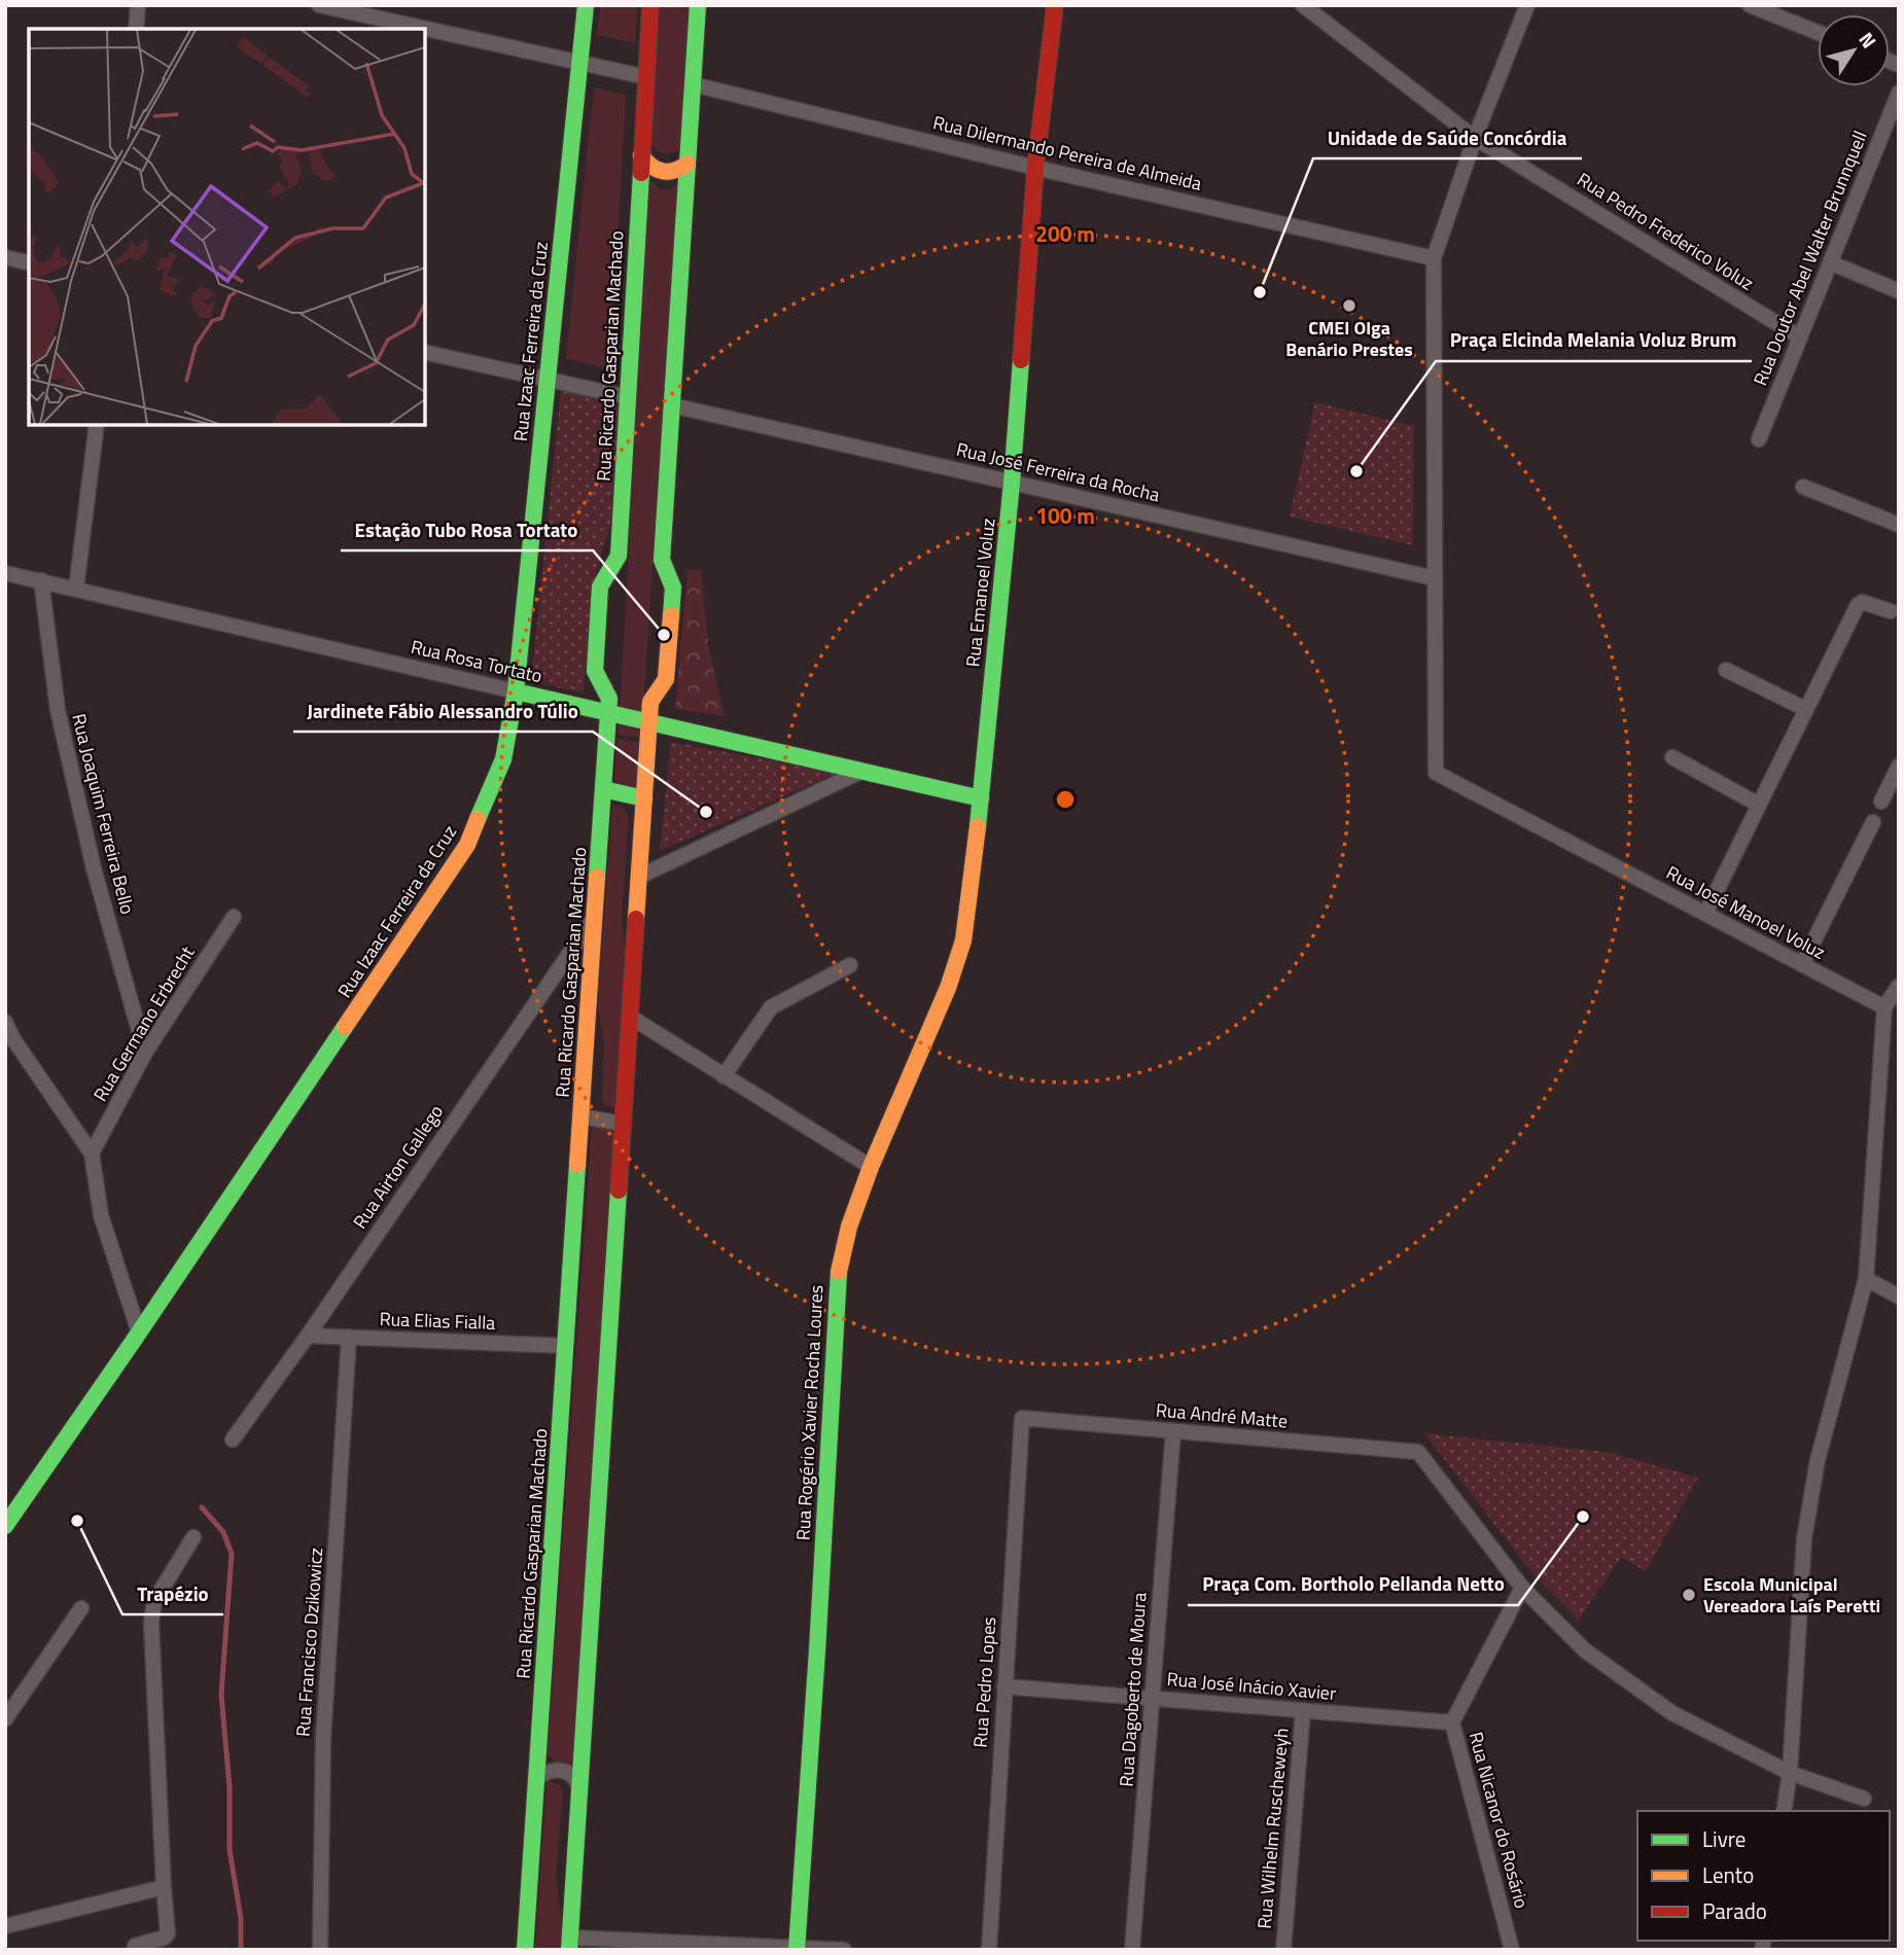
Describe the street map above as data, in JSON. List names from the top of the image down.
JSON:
{
  "streets": {
    "street": [
      "Rua Dilermando Pereira de Almeida",
      "Rua Pedro Frederico Voluz",
      "Rua Doutor Abel Walter Brunnquell",
      "Rua Izaac Ferreira da Cruz",
      "Rua Ricardo Gasparian Machado",
      "Rua José Ferreira da Rocha",
      "Rua Emanoel Voluz",
      "Rua Rosa Tortato",
      "Rua Joaquim Ferreira Bello",
      "Rua José Manoel Voluz",
      "Rua Germano Erbrecht",
      "Rua Airton Gallego",
      "Rua Elias Fialla",
      "Rua Rogério Xavier Rocha Loures",
      "Rua André Matte",
      "Rua Francisco Dzikowicz",
      "Rua Pedro Lopes",
      "Rua José Inácio Xavier",
      "Rua Dagoberto de Moura",
      "Rua Nicanor do Rosário",
      "Rua Wilhelm Ruscheweyh"
    ]
  },
  "crossings": [
    ["Rua Dilermando Pereira de Almeida", "Rua Emanoel Voluz"],
    ["Rua Dilermando Pereira de Almeida", "Rua José Manoel Voluz"],
    ["Rua Pedro Frederico Voluz", "Rua Doutor Abel Walter Brunnquell"],
    ["Rua Pedro Frederico Voluz", "Rua José Manoel Voluz"],
    ["Rua Izaac Ferreira da Cruz", "Rua Rosa Tortato"],
    ["Rua Ricardo Gasparian Machado", "Rua Rosa Tortato"],
    ["Rua Ricardo Gasparian Machado", "Rua Airton Gallego"],
    ["Rua Ricardo Gasparian Machado", "Rua Elias Fialla"],
    ["Rua José Ferreira da Rocha", "Rua Emanoel Voluz"],
    ["Rua José Ferreira da Rocha", "Rua José Manoel Voluz"],
    ["Rua Emanoel Voluz", "Rua Rosa Tortato"],
    ["Rua Emanoel Voluz", "Rua Rogério Xavier Rocha Loures"],
    ["Rua Rosa Tortato", "Rua Joaquim Ferreira Bello"],
    ["Rua Joaquim Ferreira Bello", "Rua Germano Erbrecht"],
    ["Rua Airton Gallego", "Rua Elias Fialla"],
    ["Rua Elias Fialla", "Rua Francisco Dzikowicz"],
    ["Rua André Matte", "Rua Pedro Lopes"],
    ["Rua André Matte", "Rua Dagoberto de Moura"],
    ["Rua André Matte", "Rua Nicanor do Rosário"],
    ["Rua Pedro Lopes", "Rua José Inácio Xavier"],
    ["Rua José Inácio Xavier", "Rua Dagoberto de Moura"],
    ["Rua José Inácio Xavier", "Rua Nicanor do Rosário"],
    ["Rua José Inácio Xavier", "Rua Wilhelm Ruscheweyh"]
  ],
  "places": [
    "Unidade de Saúde Concórdia",
    "CMEI Olga Benário Prestes",
    "Praça Elcinda Melania Voluz Brum",
    "Estação Tubo Rosa Tortato",
    "Jardinete Fábio Alessandro Túlio",
    "Praça Com. Bortholo Pellanda Netto",
    "Trapézio",
    "Escola Municipal Vereadora Laís Peretti"
  ],
  "legend": ["Livre", "Lento", "Parado"],
  "north": "top right",
  "rings": ["200 m", "100 m"]
}
